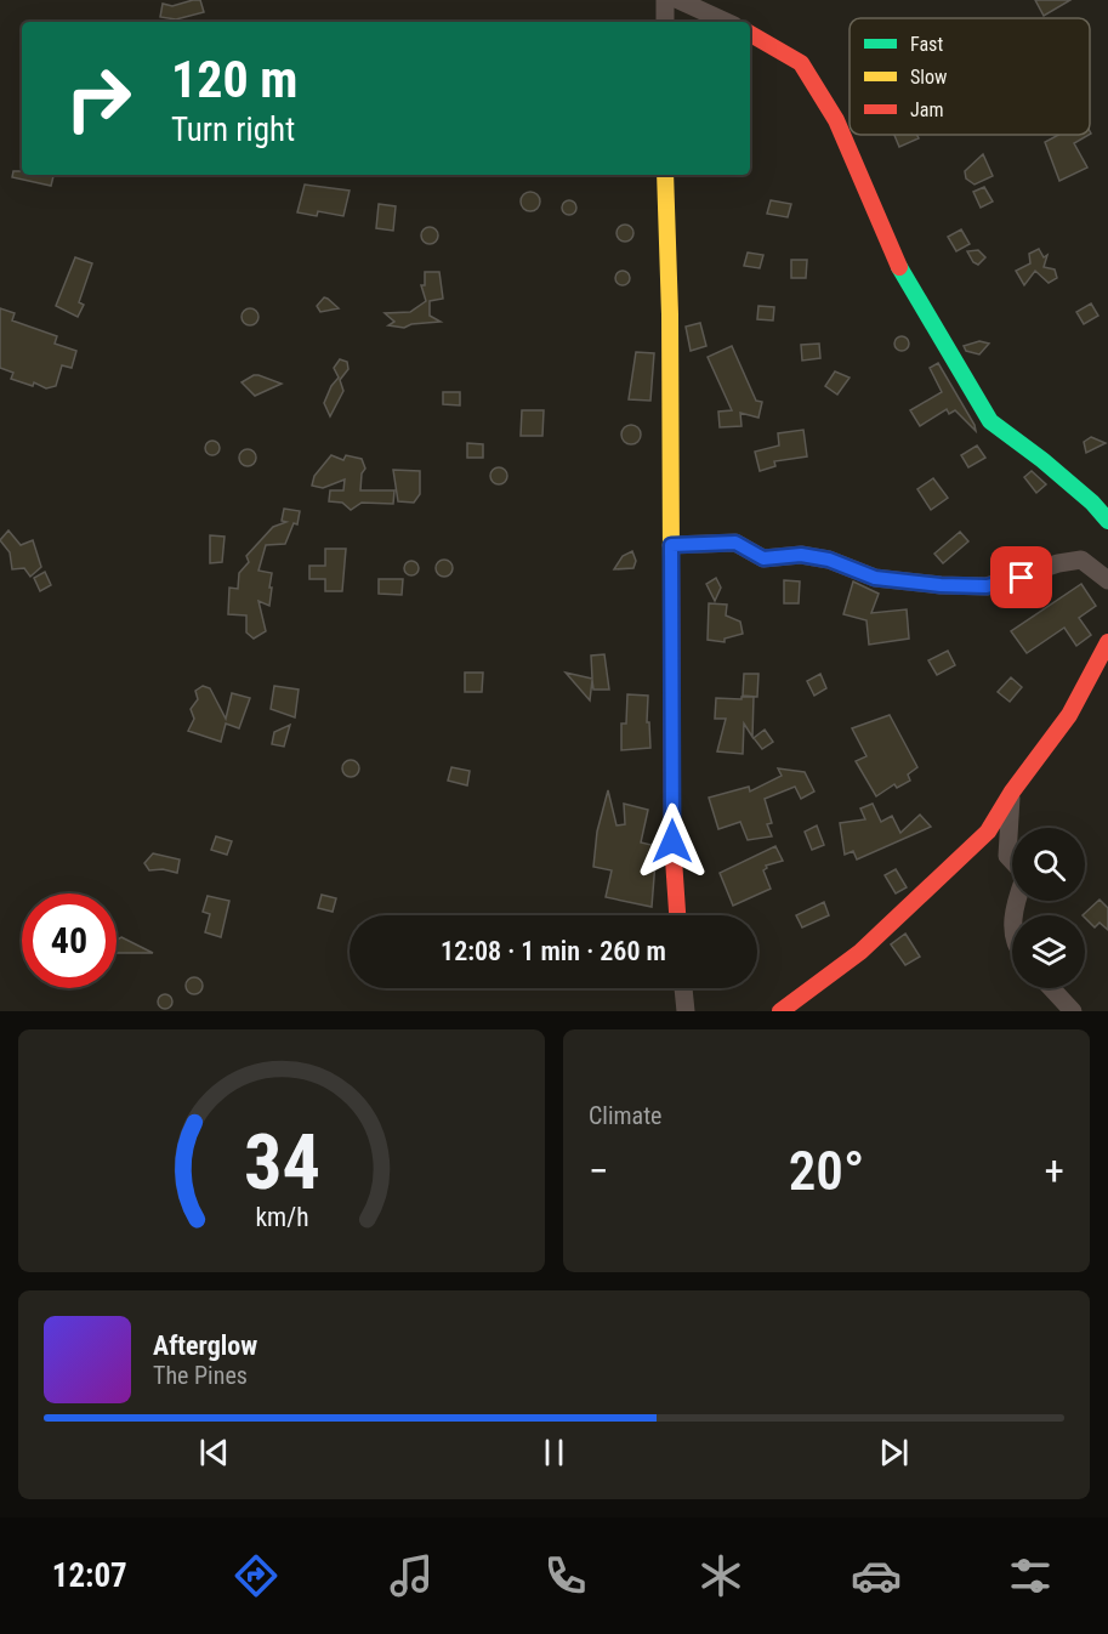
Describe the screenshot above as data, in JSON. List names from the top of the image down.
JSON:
{
  "legend": ["Fast", "Slow", "Jam"],
  "page": {
    "turn": ["120 m", "Turn right"],
    "limit": "40",
    "trip": "12:08 · 1 min · 260 m",
    "tile": "Climate",
    "heat": ["−", "20°", "+"],
    "song": ["Afterglow", "The Pines"],
    "tabs": "12:07",
    "gauge": ["34", "km/h"]
  }
}
